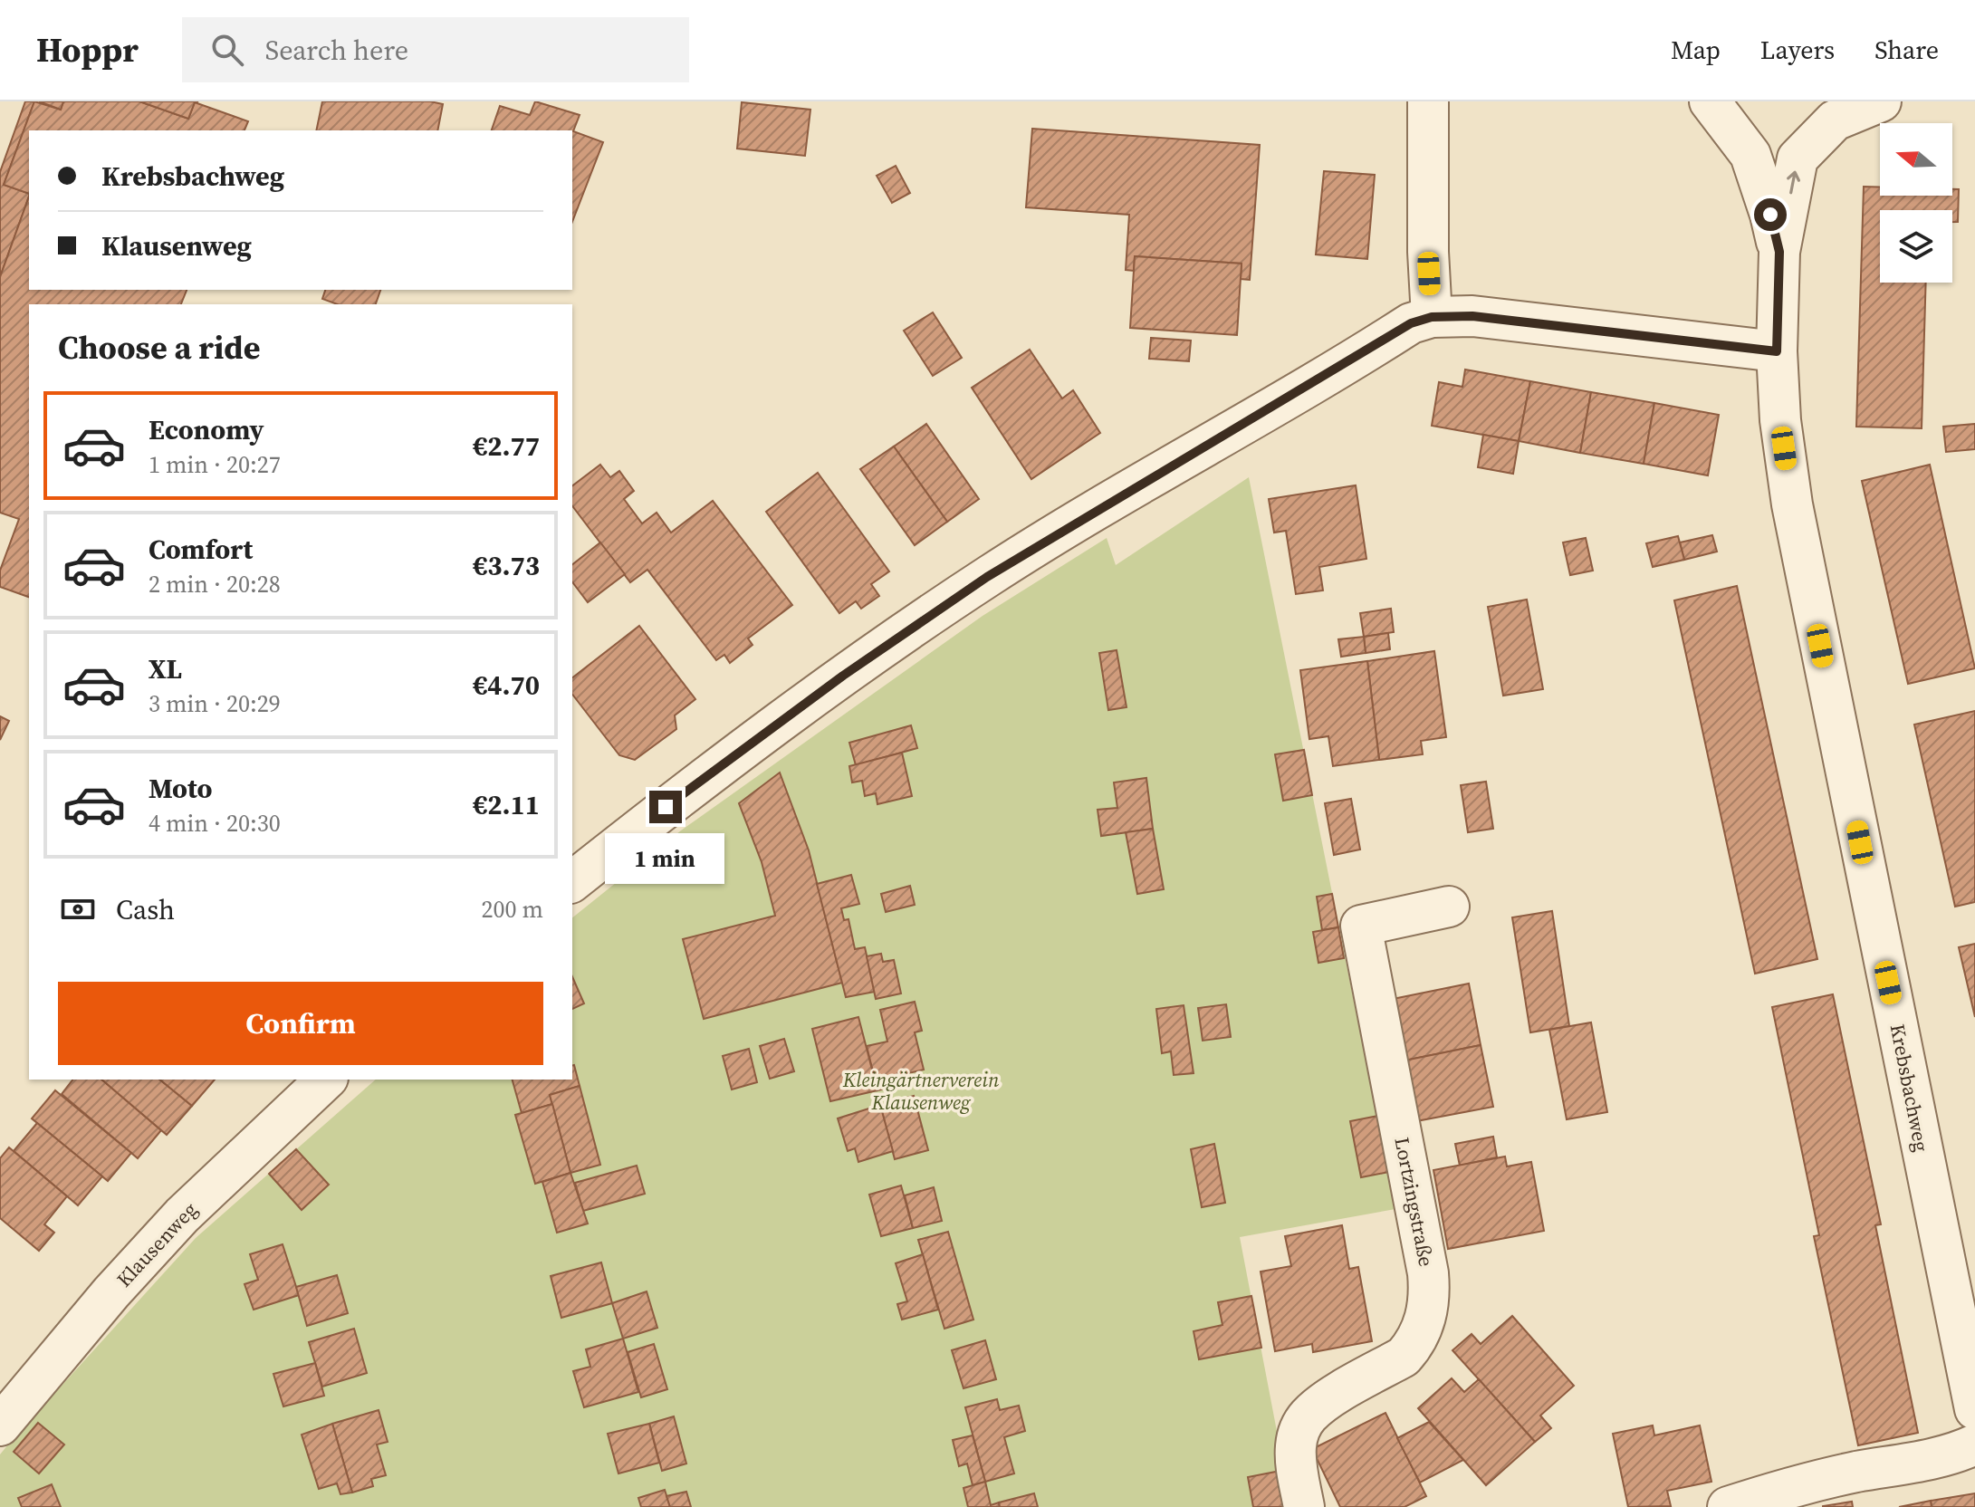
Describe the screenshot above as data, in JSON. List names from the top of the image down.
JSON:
{
  "streets": {
    "street": ["Krebsbachweg", "Lortzingstraße", "Klausenweg"]
  },
  "parks": ["Kleingärtnerverein Klausenweg"],
  "north": "left",
  "page": {
    "header": "Hoppr",
    "search": "Search here",
    "nav": ["Map", "Layers", "Share"],
    "banner": ["Krebsbachweg", "Klausenweg"],
    "heading": "Choose a ride",
    "list": [
      {
        "name": "Economy",
        "note": "1 min · 20:27",
        "value": "€2.77"
      },
      {
        "name": "Comfort",
        "note": "2 min · 20:28",
        "value": "€3.73"
      },
      {
        "name": "XL",
        "note": "3 min · 20:29",
        "value": "€4.70"
      },
      {
        "name": "Moto",
        "note": "4 min · 20:30",
        "value": "€2.11"
      }
    ],
    "bubble": "1 min",
    "pay": ["Cash", "200 m"],
    "buttons": "Confirm"
  }
}
